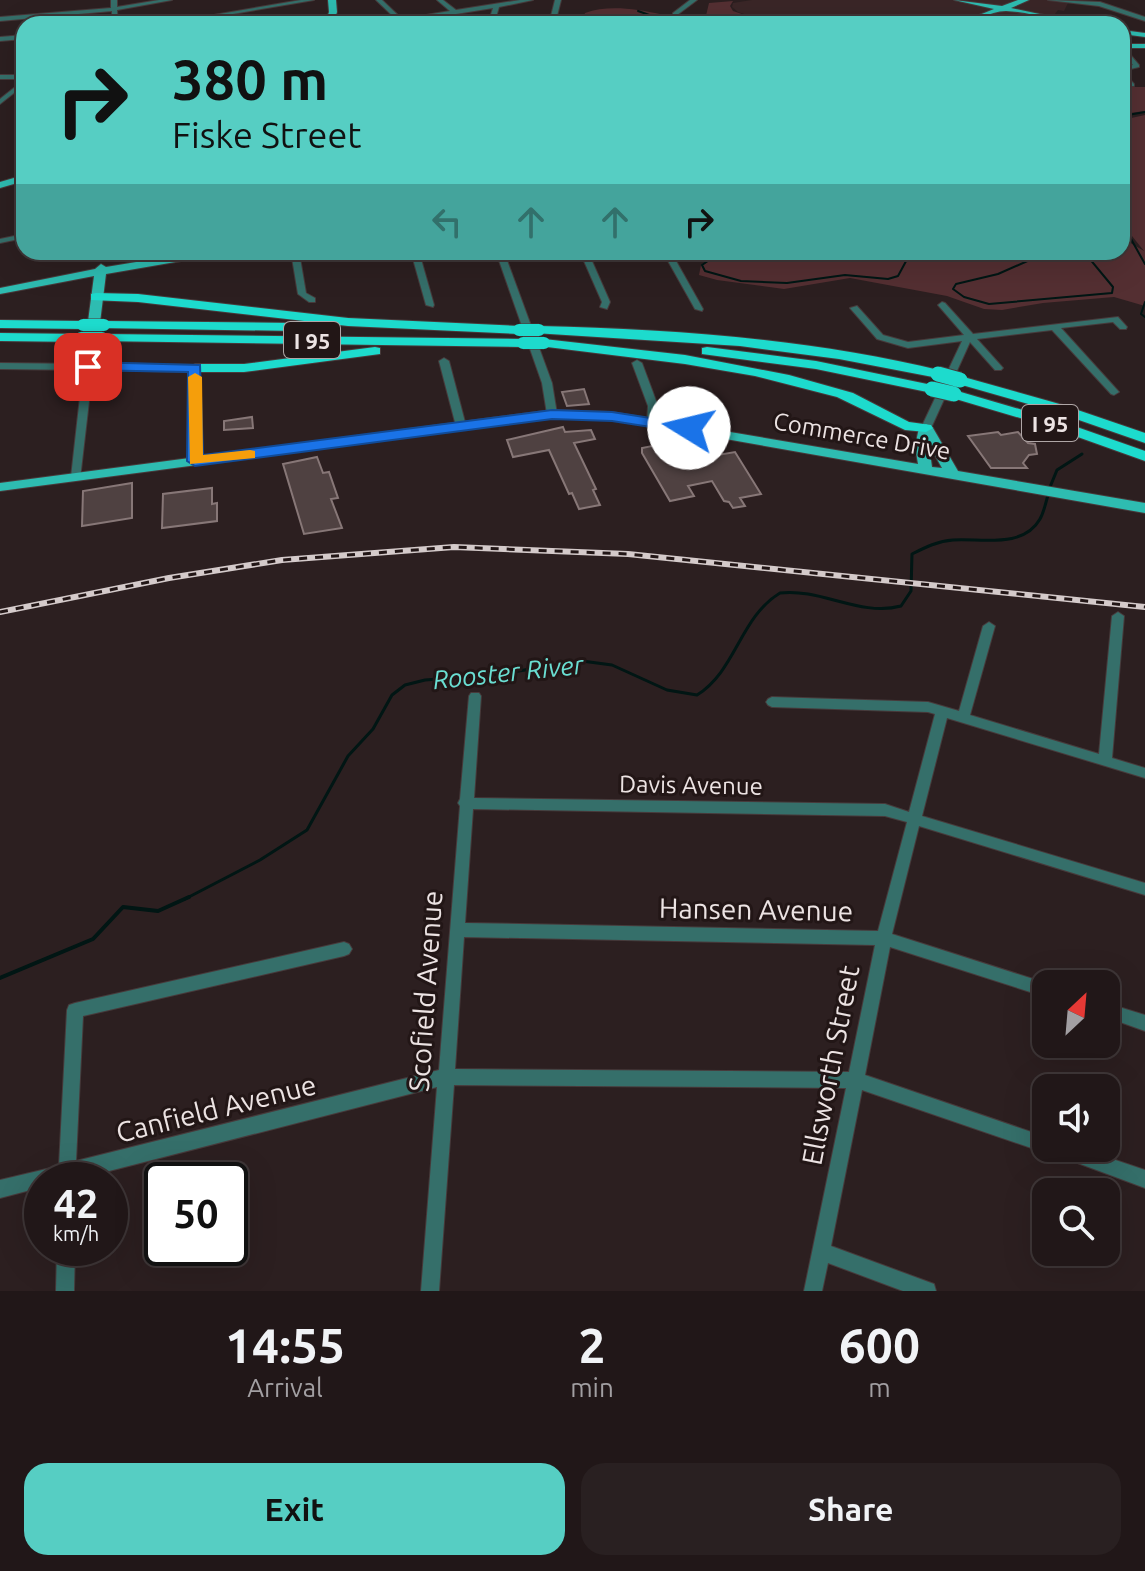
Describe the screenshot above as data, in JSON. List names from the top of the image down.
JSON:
{
  "streets": {
    "highway": ["I 95"],
    "main road": ["Commerce Drive"],
    "street": [
      "Davis Avenue",
      "Hansen Avenue",
      "Scofield Avenue",
      "Ellsworth Street",
      "Canfield Avenue"
    ]
  },
  "crossings": [
    ["Davis Avenue", "Scofield Avenue"],
    ["Davis Avenue", "Ellsworth Street"],
    ["Hansen Avenue", "Scofield Avenue"],
    ["Hansen Avenue", "Ellsworth Street"],
    ["Scofield Avenue", "Canfield Avenue"],
    ["Ellsworth Street", "Canfield Avenue"]
  ],
  "water": ["Rooster River"],
  "north": "top right",
  "page": {
    "turn": ["380 m", "Fiske Street"],
    "speed": "42 km/h",
    "limit": "50",
    "eta": [
      "14:55",
      "Arrival",
      "2",
      "min",
      "600",
      "m"
    ],
    "buttons": ["Exit", "Share"]
  }
}
